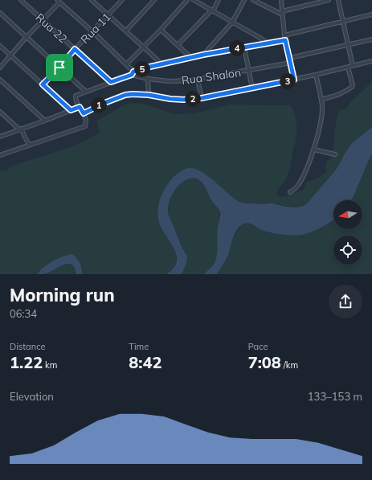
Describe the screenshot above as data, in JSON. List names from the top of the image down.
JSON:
{
  "streets": {
    "street": ["Rua 22", "Rua 11", "Rua Shalon"]
  },
  "crossings": [
    ["Rua 22", "Rua 11"]
  ],
  "north": "left",
  "page": {
    "pins": [
      "4",
      "5",
      "3",
      "2",
      "1"
    ],
    "heading": ["Morning run", "06:34"],
    "stats": [
      ["Distance", "1.22 km"],
      ["Time", "8:42"],
      ["Pace", "7:08 /km"]
    ],
    "chart": ["Elevation", "133–153 m"]
  }
}
